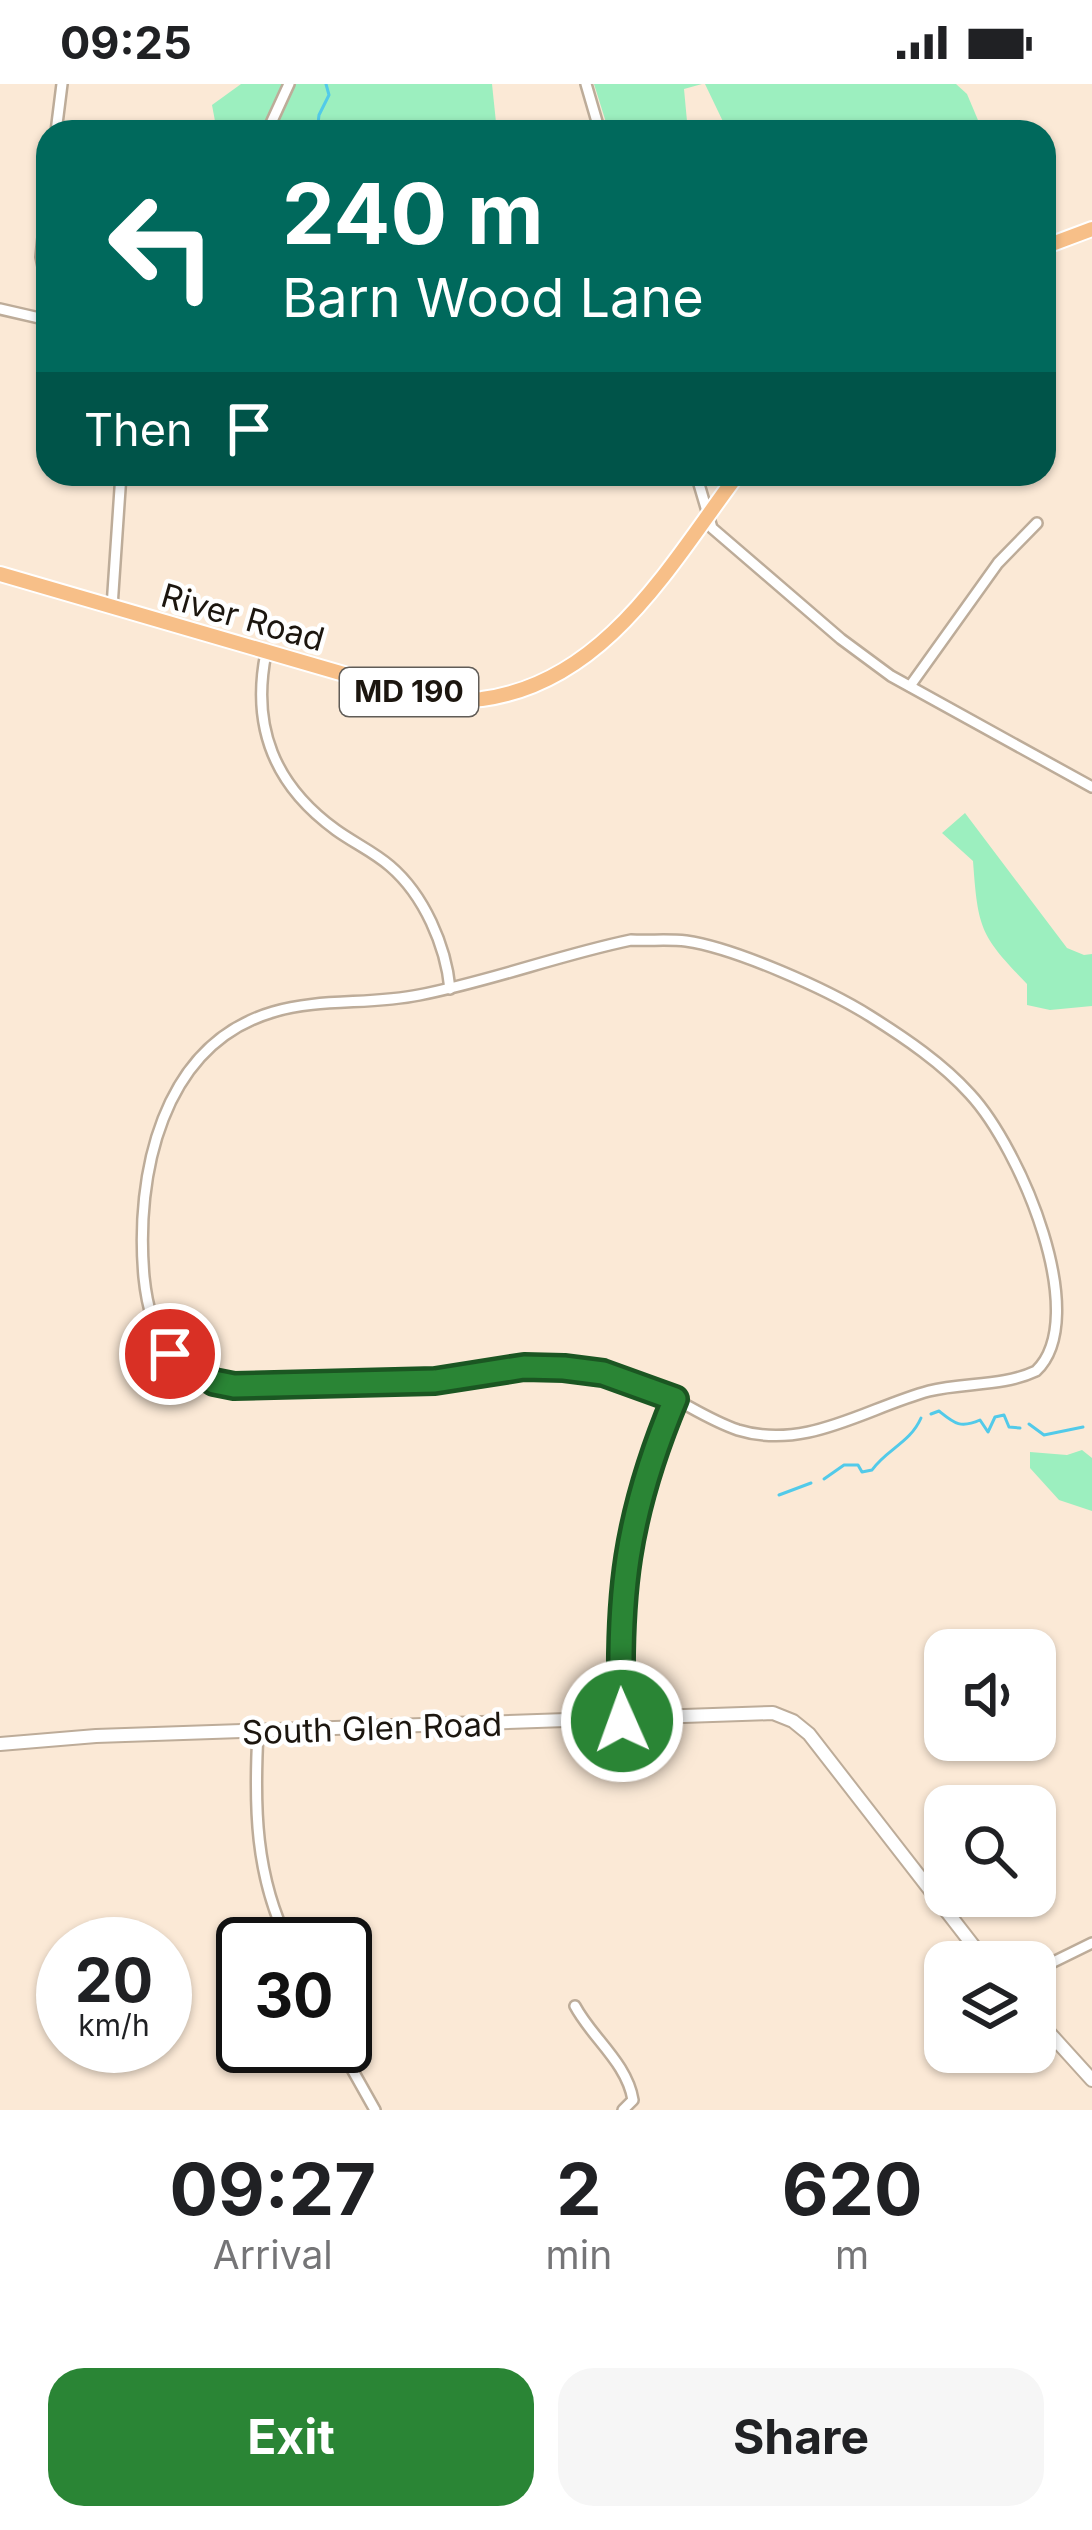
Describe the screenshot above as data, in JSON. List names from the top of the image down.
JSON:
{
  "streets": {
    "main road": ["River Road", "MD 190", "South Glen Road"]
  },
  "page": {
    "status": "09:25",
    "turn": ["240 m", "Barn Wood Lane"],
    "then": "Then",
    "speed": "20 km/h",
    "limit": "30",
    "eta": [
      "09:27",
      "Arrival",
      "2",
      "min",
      "620",
      "m"
    ],
    "buttons": ["Exit", "Share"]
  }
}
